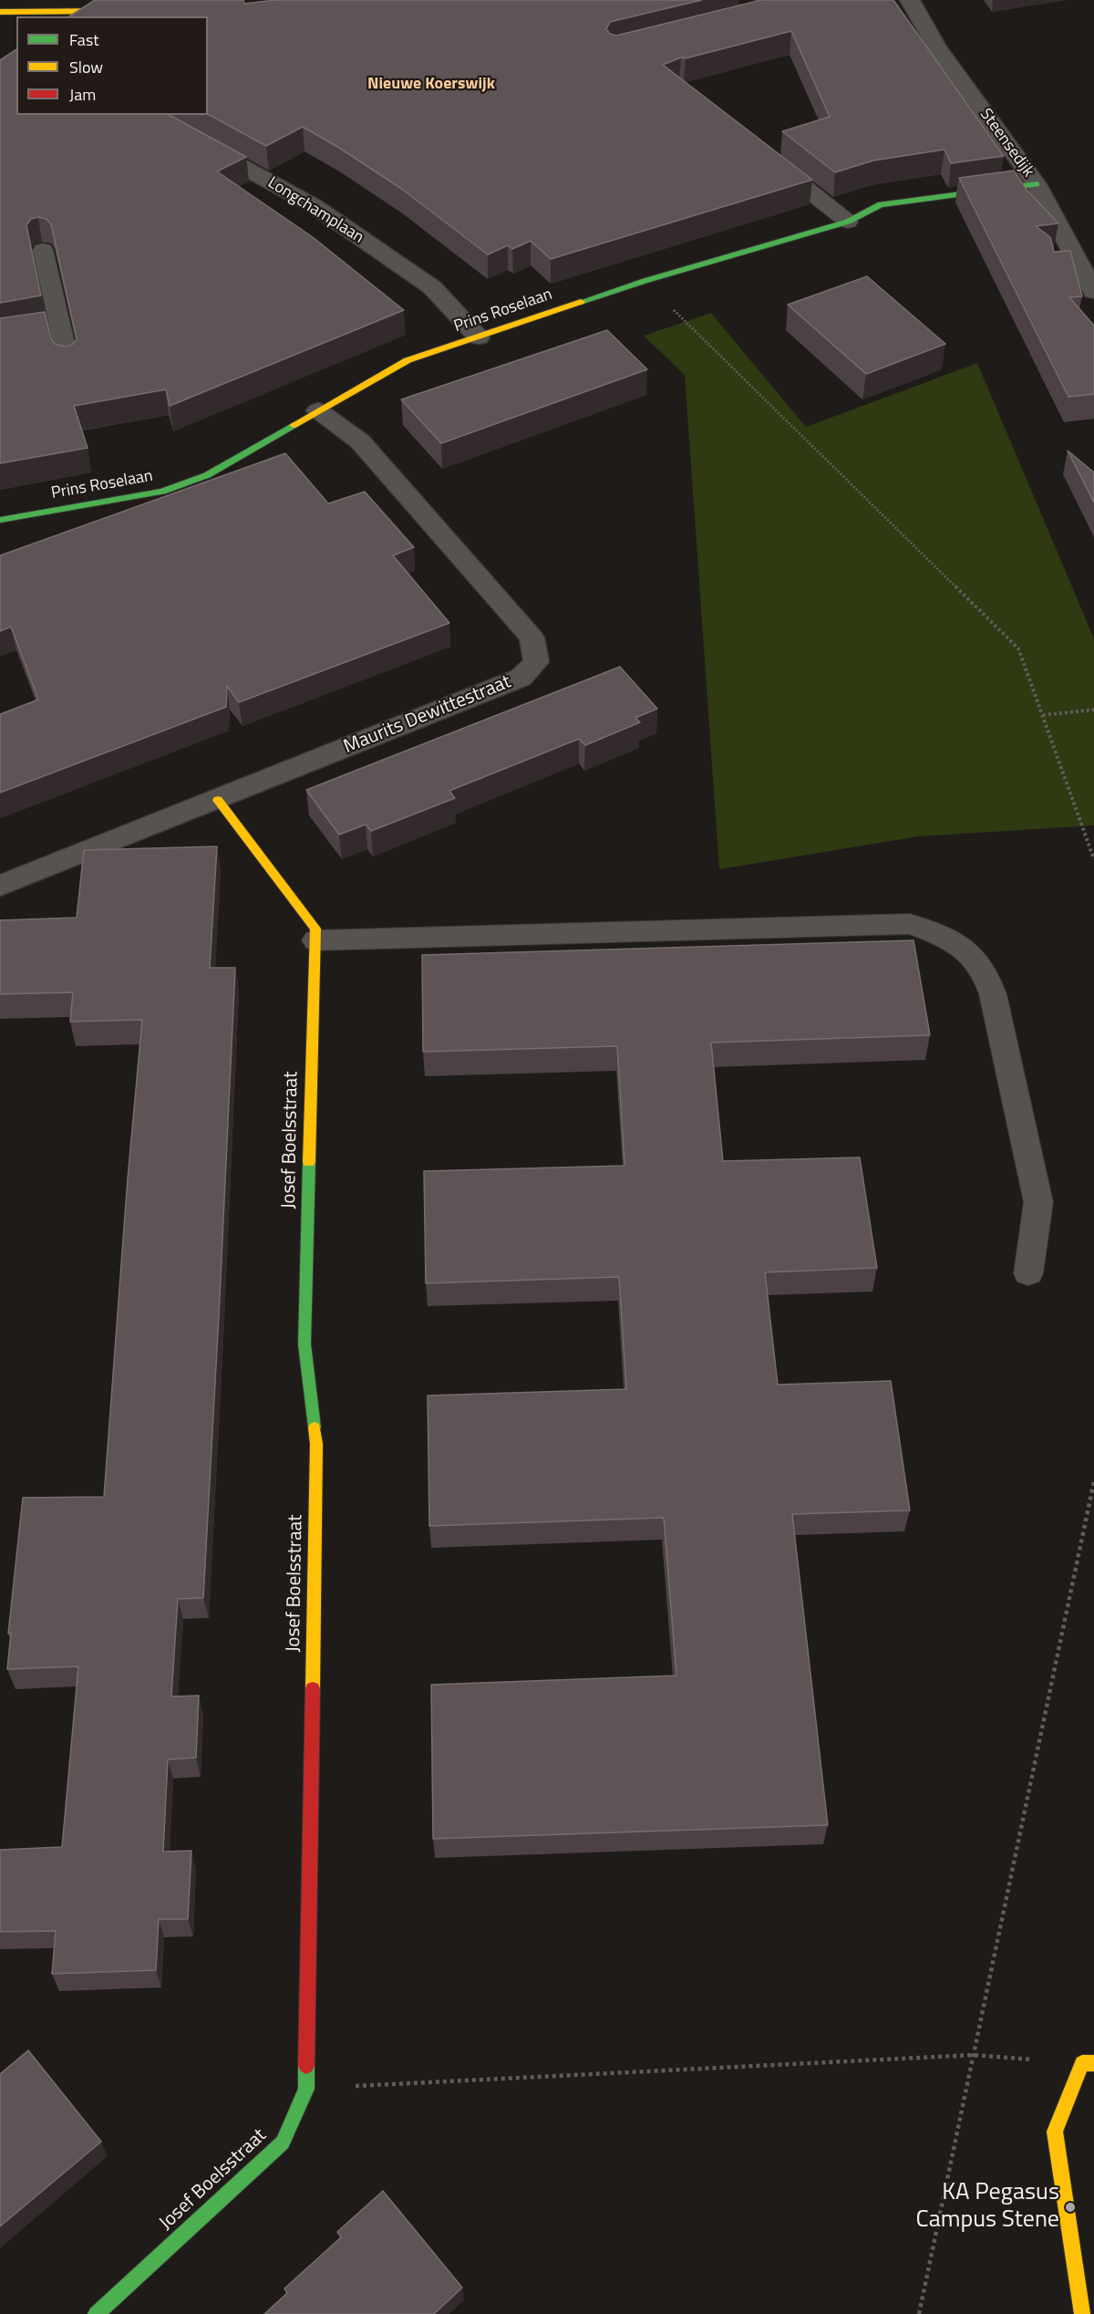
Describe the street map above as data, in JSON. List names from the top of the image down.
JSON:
{
  "streets": {
    "street": [
      "Steensedijk",
      "Longchamplaan",
      "Prins Roselaan",
      "Maurits Dewittestraat",
      "Josef Boelsstraat"
    ]
  },
  "crossings": [
    ["Steensedijk", "Prins Roselaan"],
    ["Longchamplaan", "Prins Roselaan"],
    ["Prins Roselaan", "Maurits Dewittestraat"],
    ["Maurits Dewittestraat", "Josef Boelsstraat"]
  ],
  "districts": ["Nieuwe Koerswijk"],
  "places": ["KA Pegasus Campus Stene"],
  "legend": ["Fast", "Slow", "Jam"]
}
